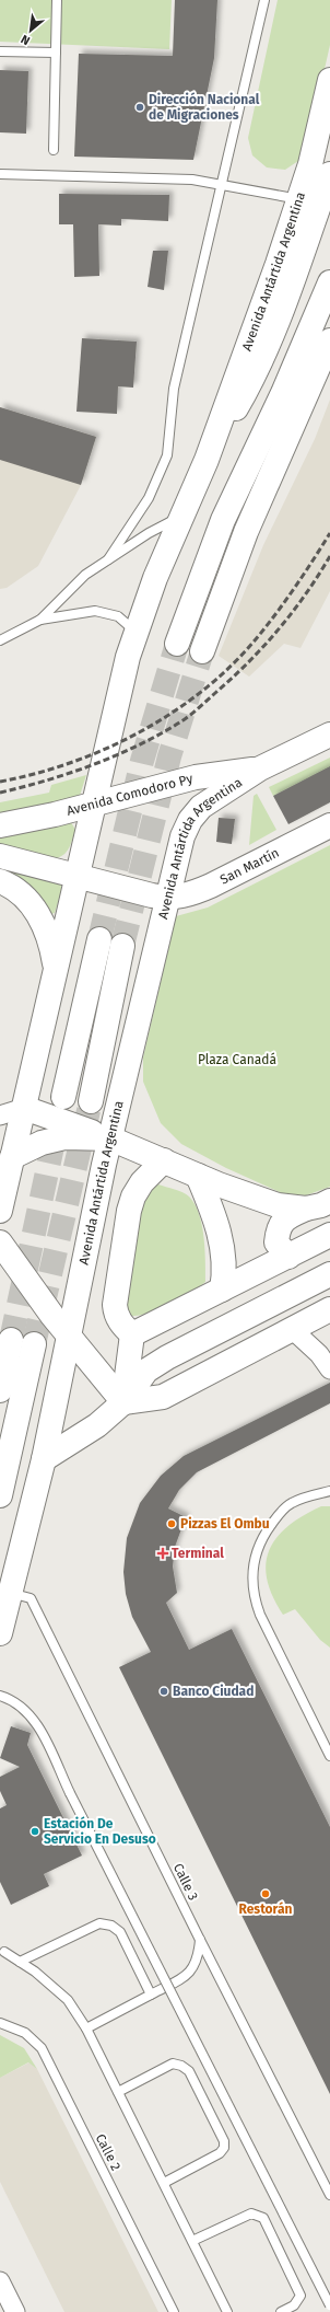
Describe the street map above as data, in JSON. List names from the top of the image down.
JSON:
{
  "streets": {
    "main road": ["Avenida Antártida Argentina", "Avenida Comodoro Py", "San Martín"],
    "lane": ["Calle 3", "Calle 2"]
  },
  "crossings": [
    ["Avenida Antártida Argentina", "Avenida Comodoro Py"],
    ["Avenida Antártida Argentina", "San Martín"],
    ["Avenida Antártida Argentina", "Calle 3"]
  ],
  "parks": ["Plaza Canadá"],
  "places": {
    "other": [
      "Dirección Nacional de Migraciones",
      "Pizzas El Ombu",
      "Banco Ciudad",
      "Estación De Servicio En Desuso",
      "Restorán"
    ],
    "health": ["Terminal"]
  },
  "north": "bottom left"
}
